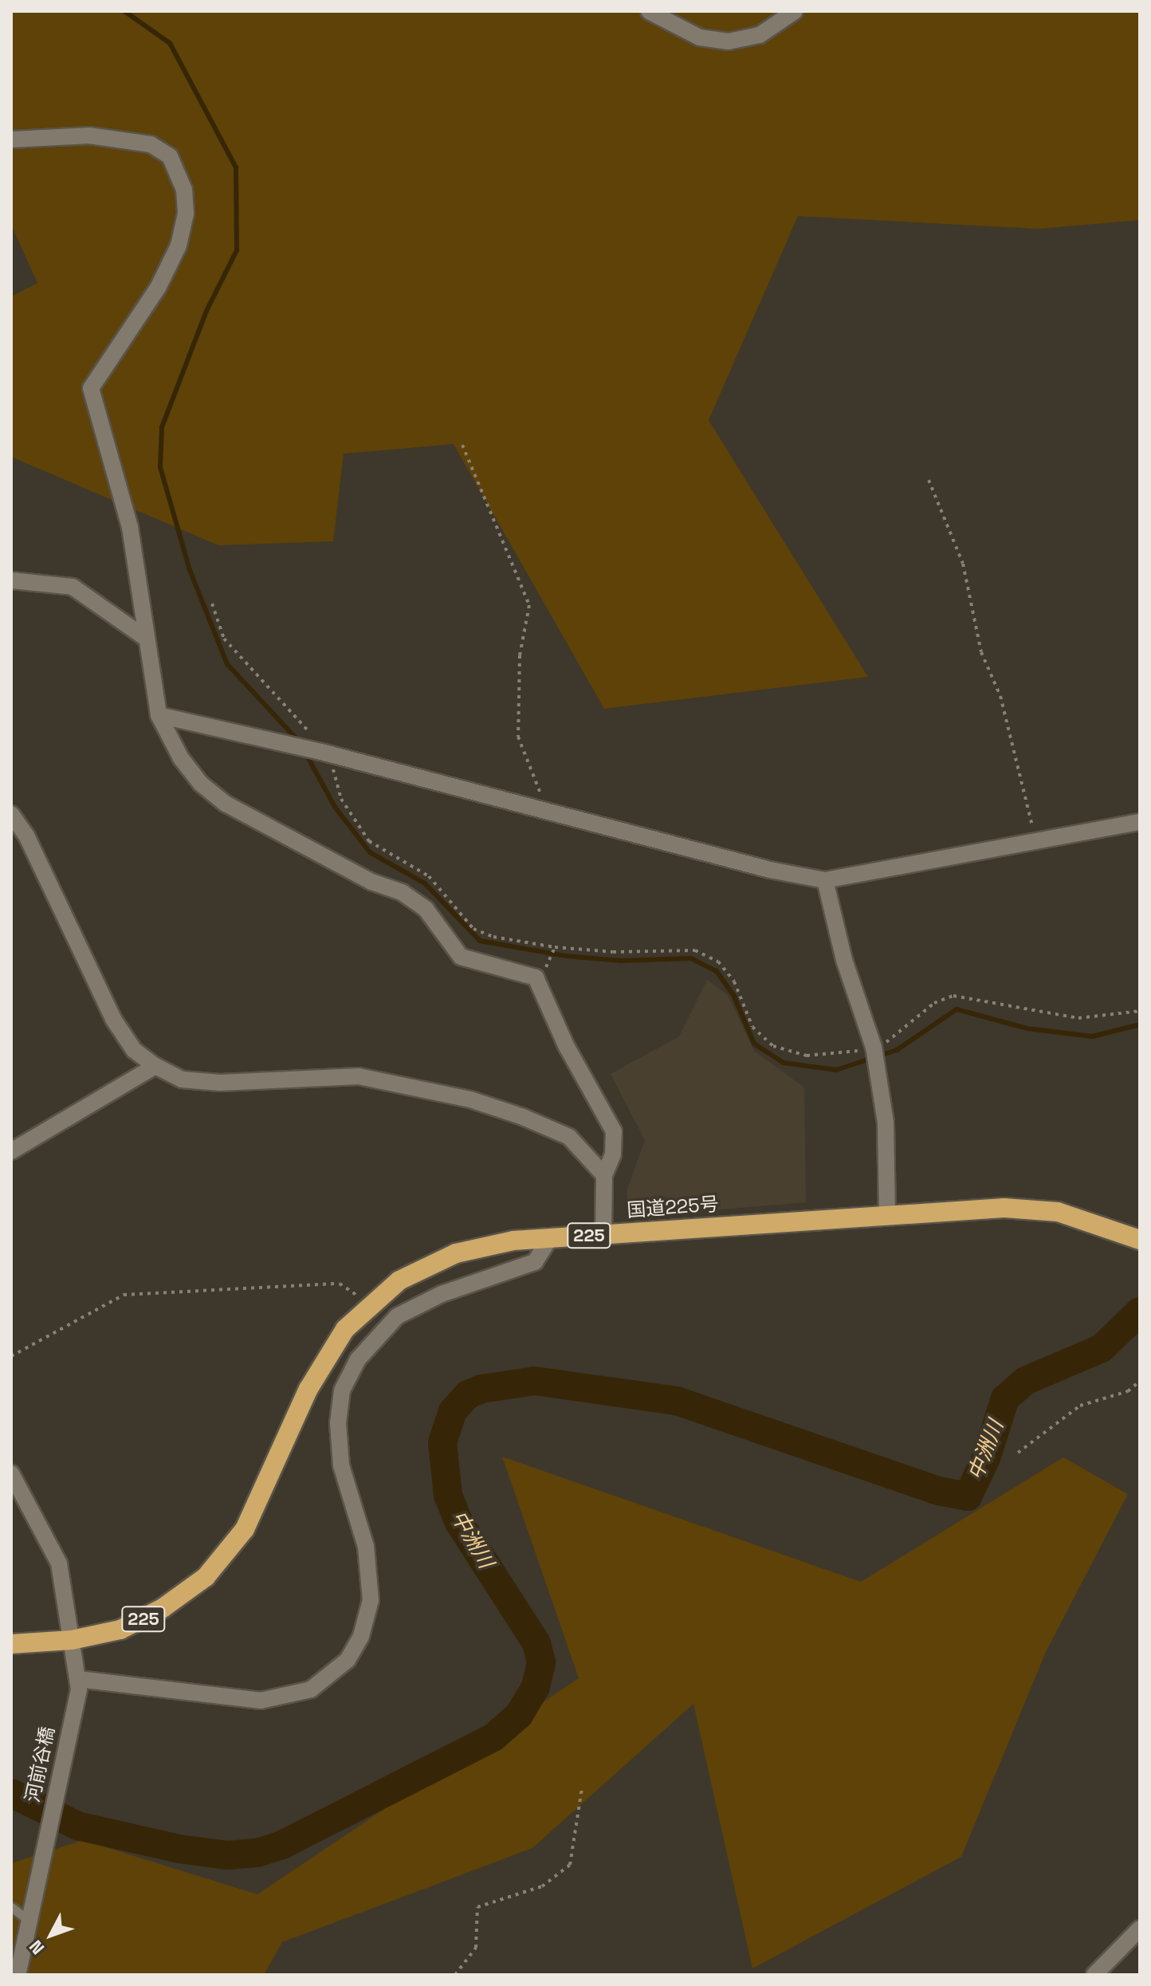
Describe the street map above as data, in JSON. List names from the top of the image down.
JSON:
{
  "streets": {
    "highway": ["国道225号", "225"],
    "street": ["河前谷橋"]
  },
  "crossings": [
    ["国道225号", "河前谷橋"]
  ],
  "water": ["中洲川"],
  "north": "bottom left"
}
